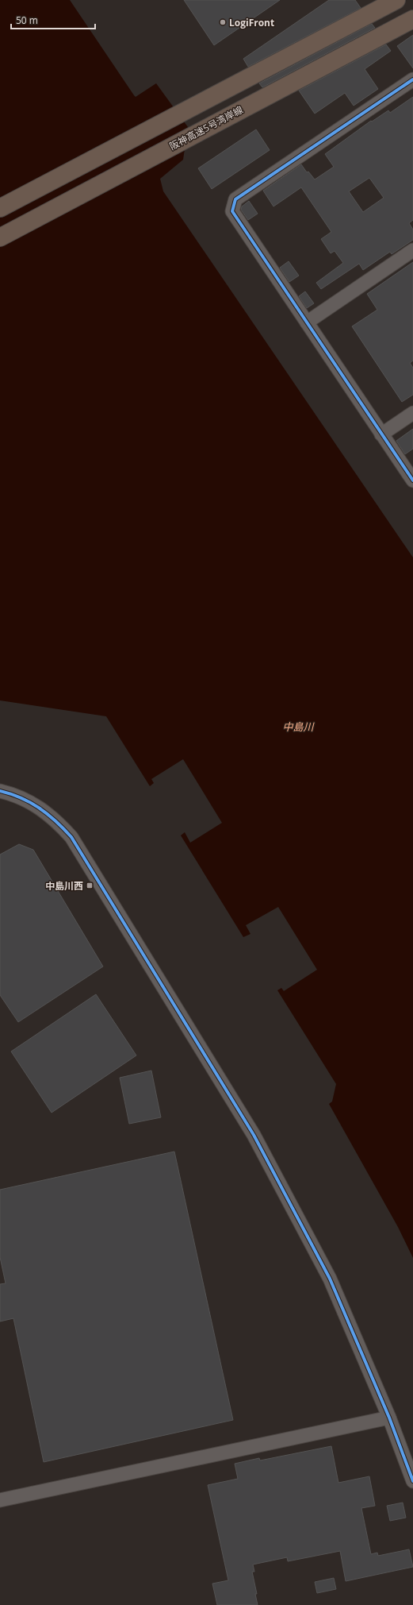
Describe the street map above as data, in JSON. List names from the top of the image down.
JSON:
{
  "streets": {
    "highway": ["阪神高速5号湾岸線"]
  },
  "water": ["中島川"],
  "places": {
    "other": ["LogiFront"],
    "transit": ["中島川西"]
  },
  "scale_bar": "50 m"
}
